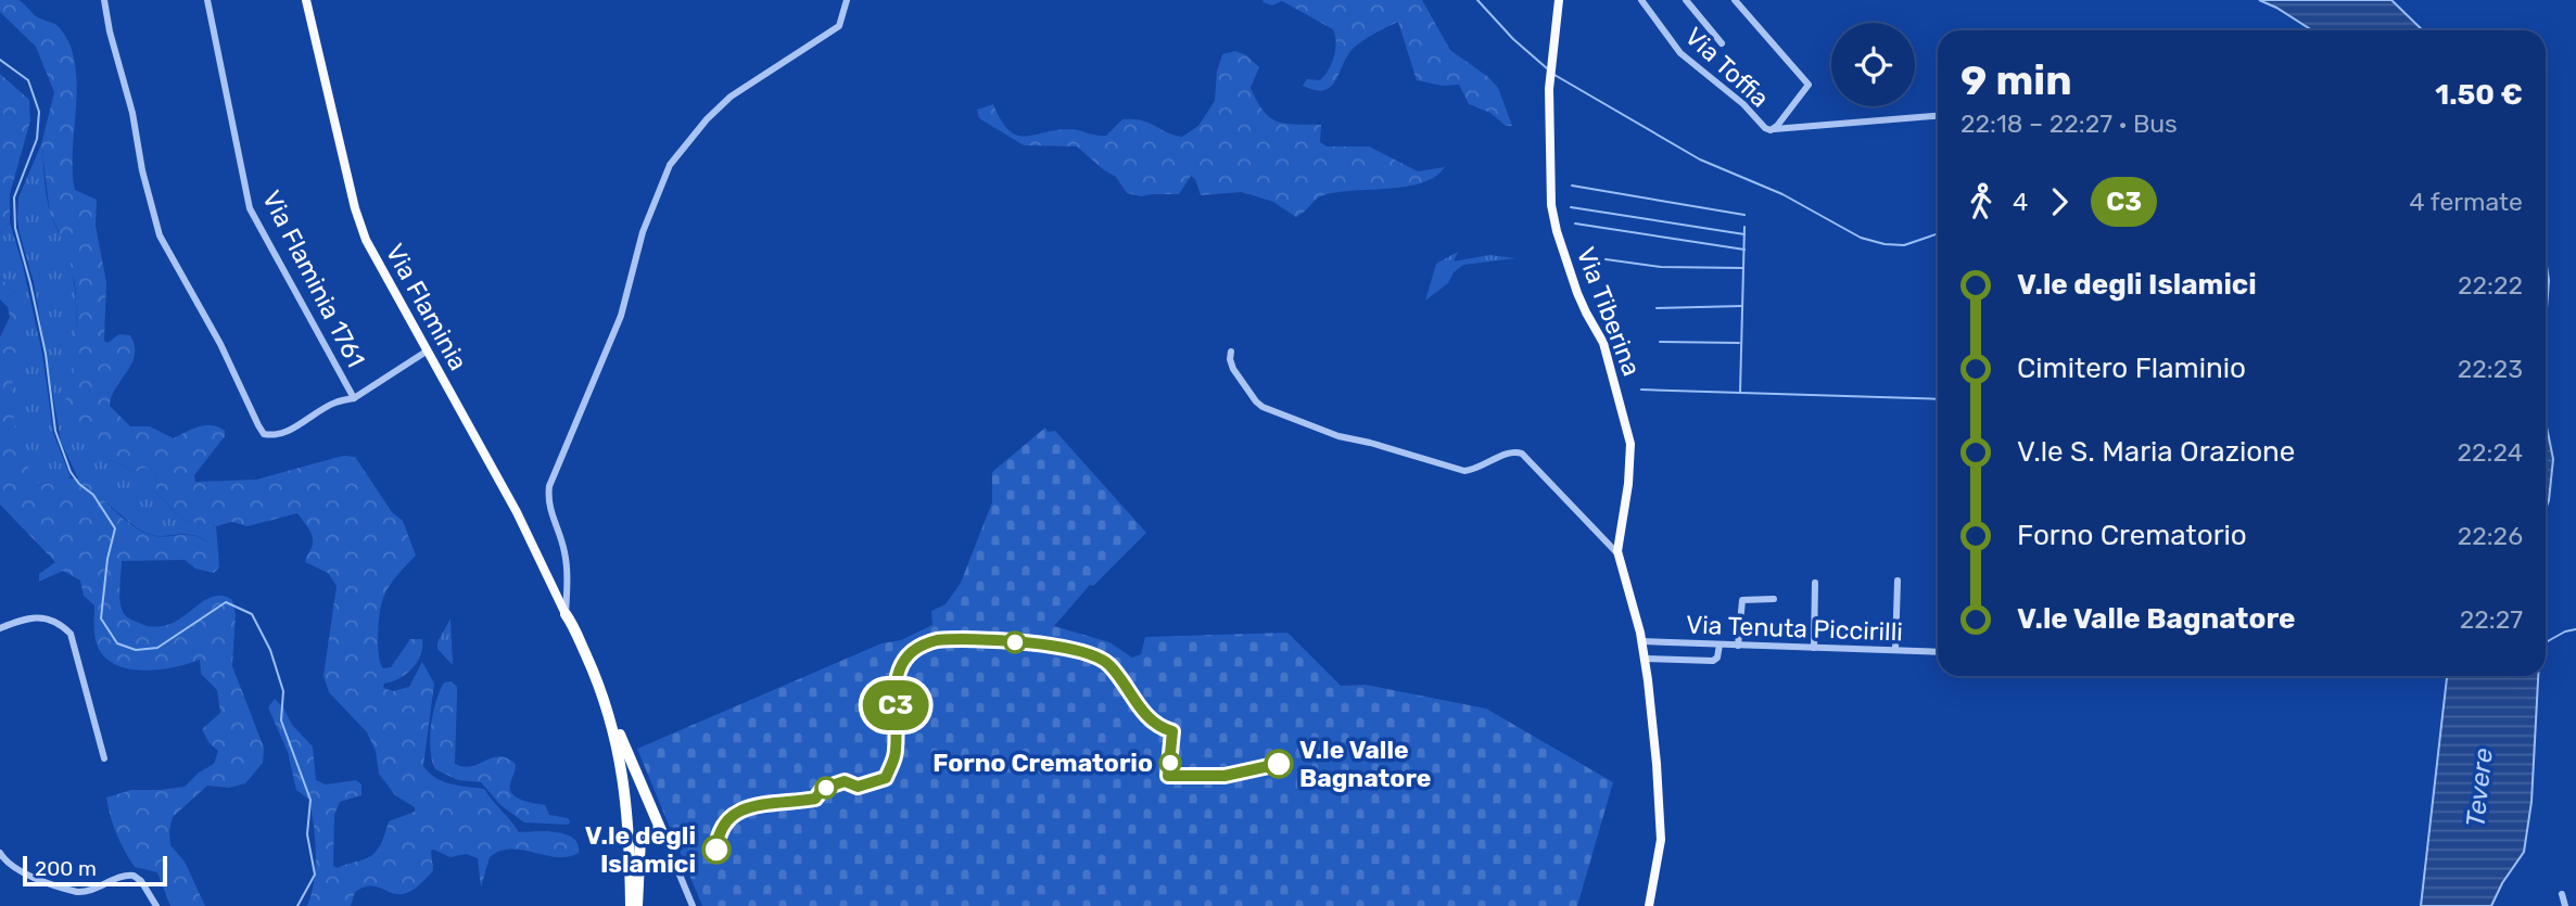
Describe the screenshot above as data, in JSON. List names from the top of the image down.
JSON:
{
  "streets": {
    "highway": ["Via Flaminia"],
    "main road": ["Via Tiberina"],
    "street": ["Via Toffia", "Via Flaminia 1761", "Via Tenuta Piccirilli"]
  },
  "crossings": [
    ["Via Flaminia 1761", "Via Flaminia"],
    ["Via Tiberina", "Via Tenuta Piccirilli"]
  ],
  "water": ["Tevere"],
  "places": ["Forno Crematorio", "V.le Valle Bagnatore", "V.le degli Islamici"],
  "lines": ["bus line C3"],
  "scale_bar": "200 m",
  "page": {
    "on_map": "C3",
    "heading": ["9 min", "22:18 – 22:27 · Bus", "1.50 €"],
    "legs": ["4", "C3", "4 fermate"],
    "list": [
      {
        "name": "V.le degli Islamici",
        "value": "22:22"
      },
      {
        "name": "Cimitero Flaminio",
        "value": "22:23"
      },
      {
        "name": "V.le S. Maria Orazione",
        "value": "22:24"
      },
      {
        "name": "Forno Crematorio",
        "value": "22:26"
      },
      {
        "name": "V.le Valle Bagnatore",
        "value": "22:27"
      }
    ],
    "scale": "200 m"
  }
}
